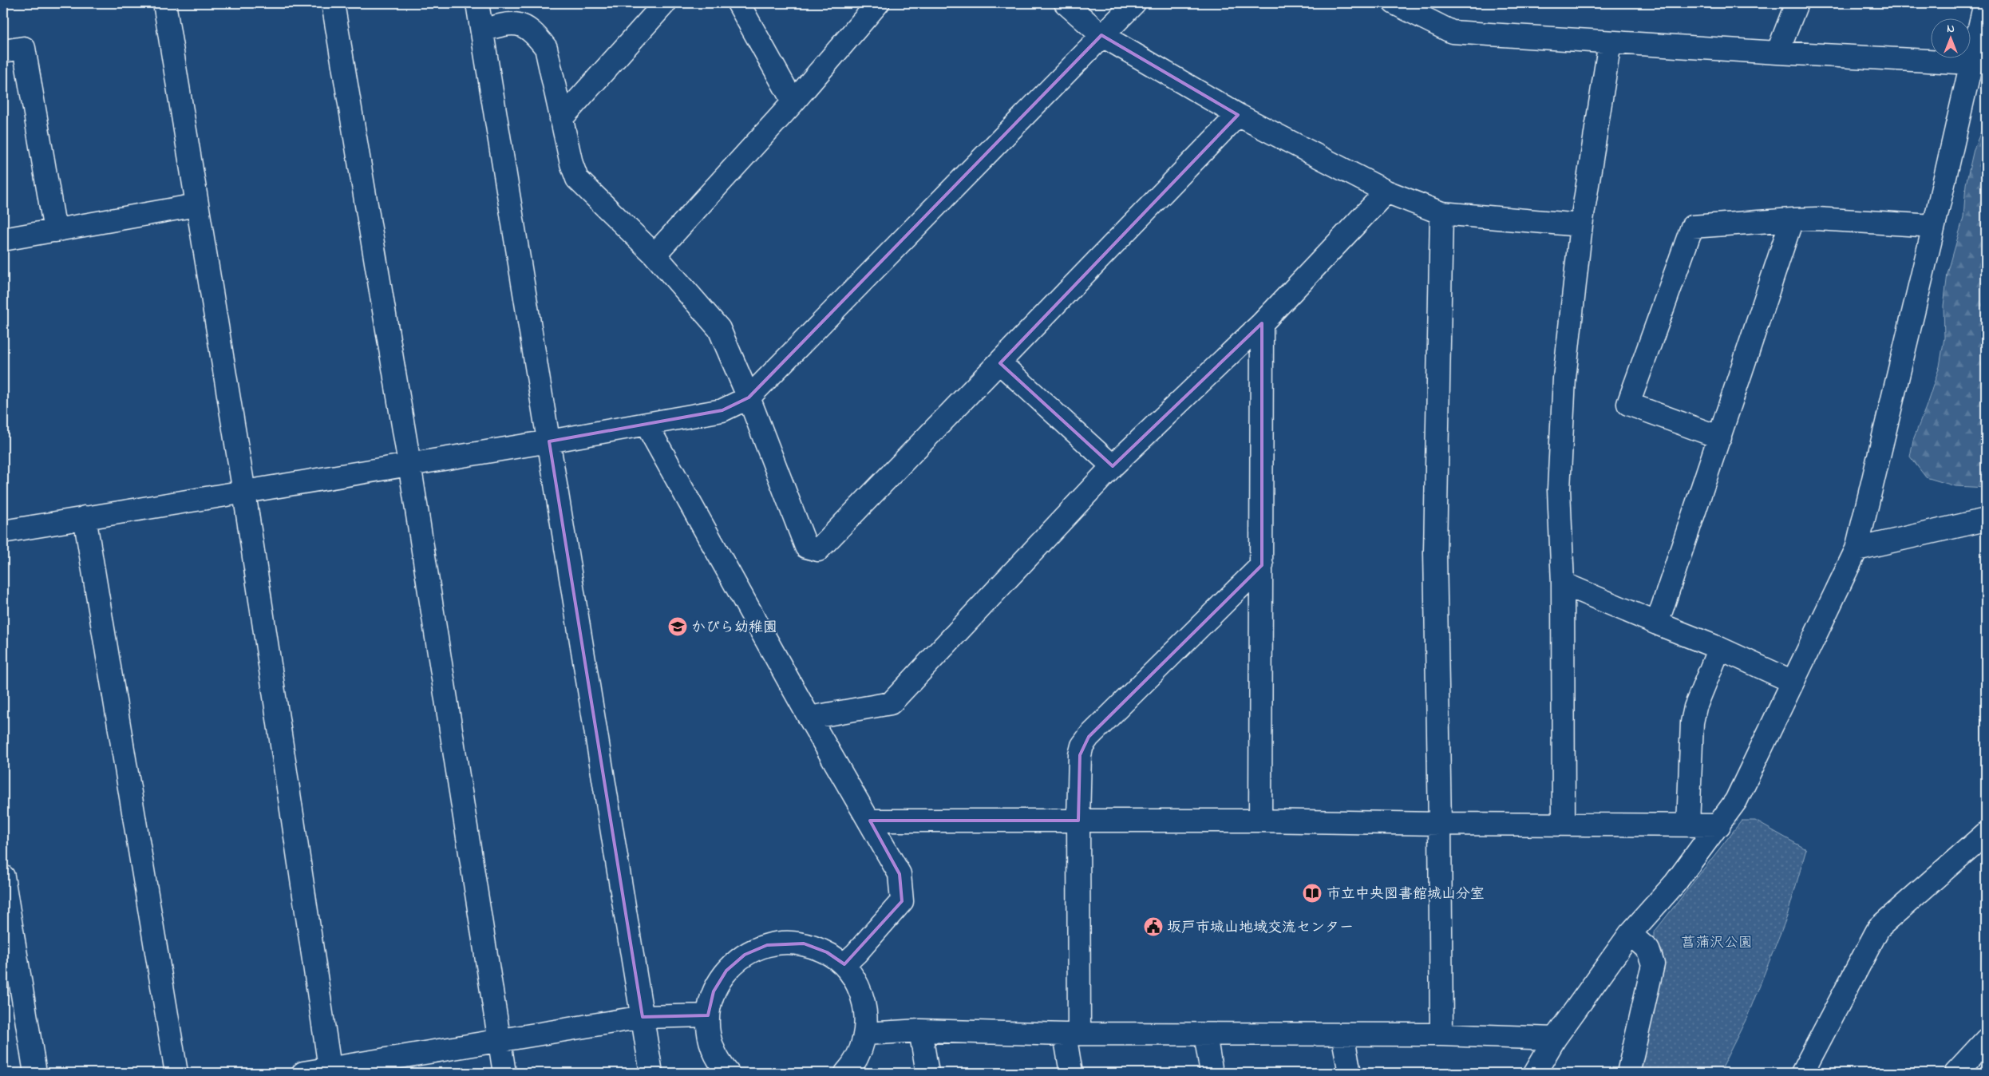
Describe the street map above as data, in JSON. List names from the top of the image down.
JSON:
{
  "parks": ["菖蒲沢公園"],
  "places": {
    "school or university": ["かぴら幼稚園"],
    "library": ["市立中央図書館城山分室"],
    "public building": ["坂戸市城山地域交流センター"]
  },
  "north": "top"
}
